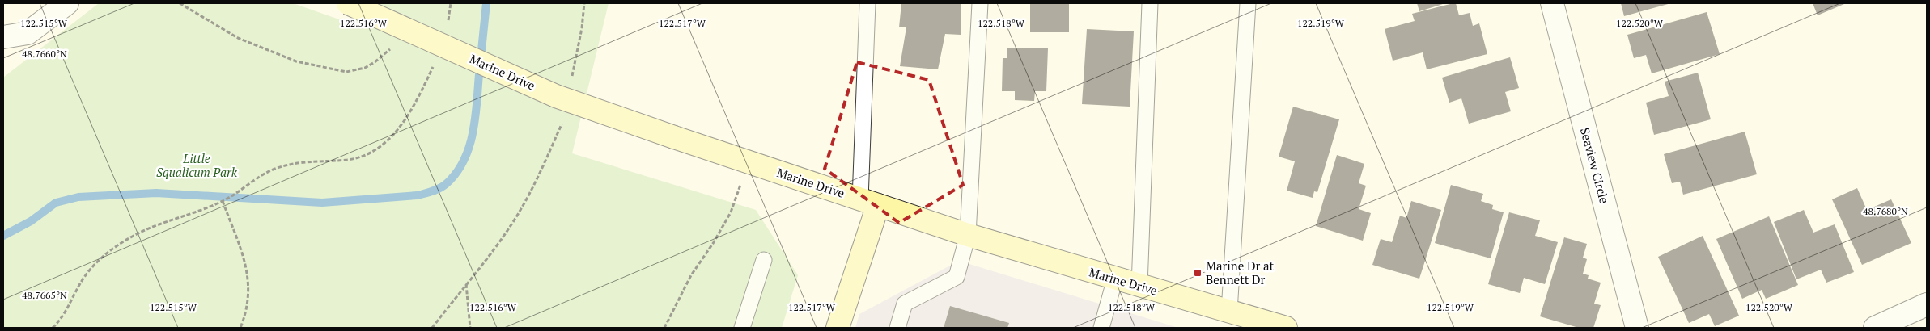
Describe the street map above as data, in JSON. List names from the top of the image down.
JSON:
{
  "streets": {
    "main road": ["Marine Drive"],
    "street": ["Seaview Circle"]
  },
  "parks": ["Little Squalicum Park"],
  "places": {
    "transit": ["Marine Dr at Bennett Dr"]
  },
  "coordinates": [
    "122.515°W",
    "122.516°W",
    "122.517°W",
    "122.518°W",
    "122.519°W",
    "122.520°W",
    "48.7660°N",
    "48.7680°N",
    "48.7665°N"
  ]
}
